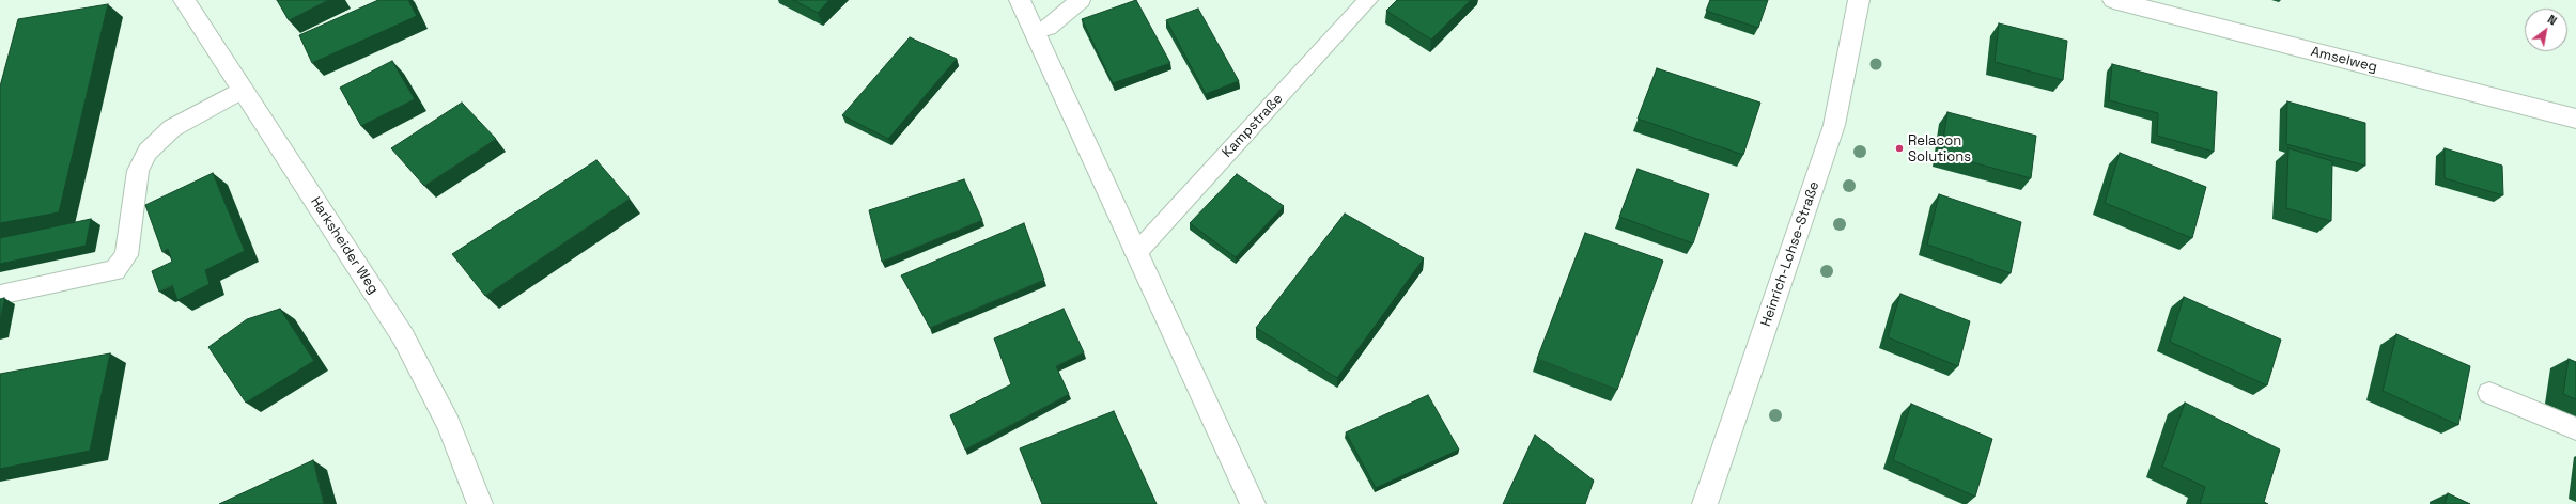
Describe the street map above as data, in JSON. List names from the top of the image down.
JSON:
{
  "streets": {
    "street": ["Amselweg", "Harksheider Weg", "Heinrich-Lohse-Straße"],
    "lane": ["Kampstraße"]
  },
  "places": ["Relacon Solutions"],
  "north": "top right"
}
